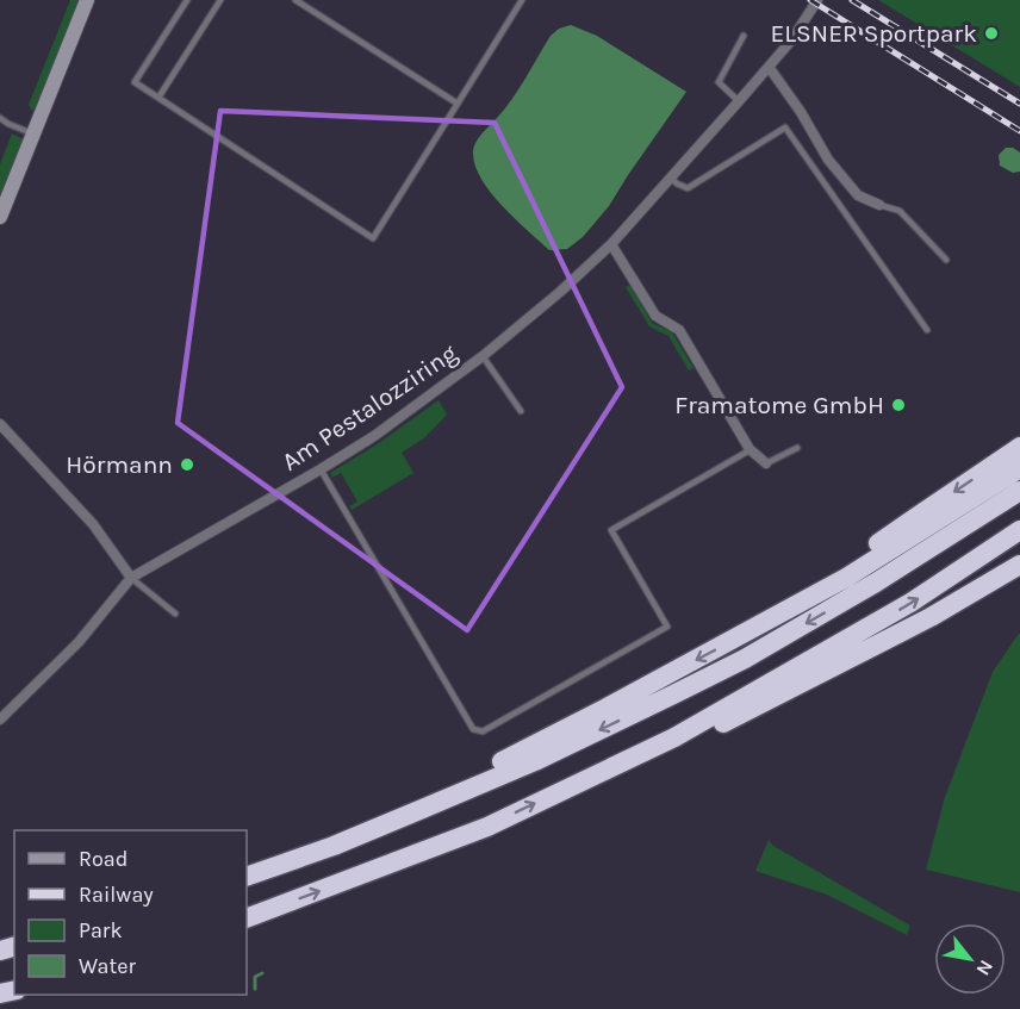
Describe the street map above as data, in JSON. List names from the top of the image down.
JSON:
{
  "streets": {
    "street": ["Am Pestalozziring"]
  },
  "places": ["ELSNER Sportpark", "Framatome GmbH", "Hörmann"],
  "legend": [
    "Road",
    "Railway",
    "Park",
    "Water"
  ],
  "north": "bottom right"
}
